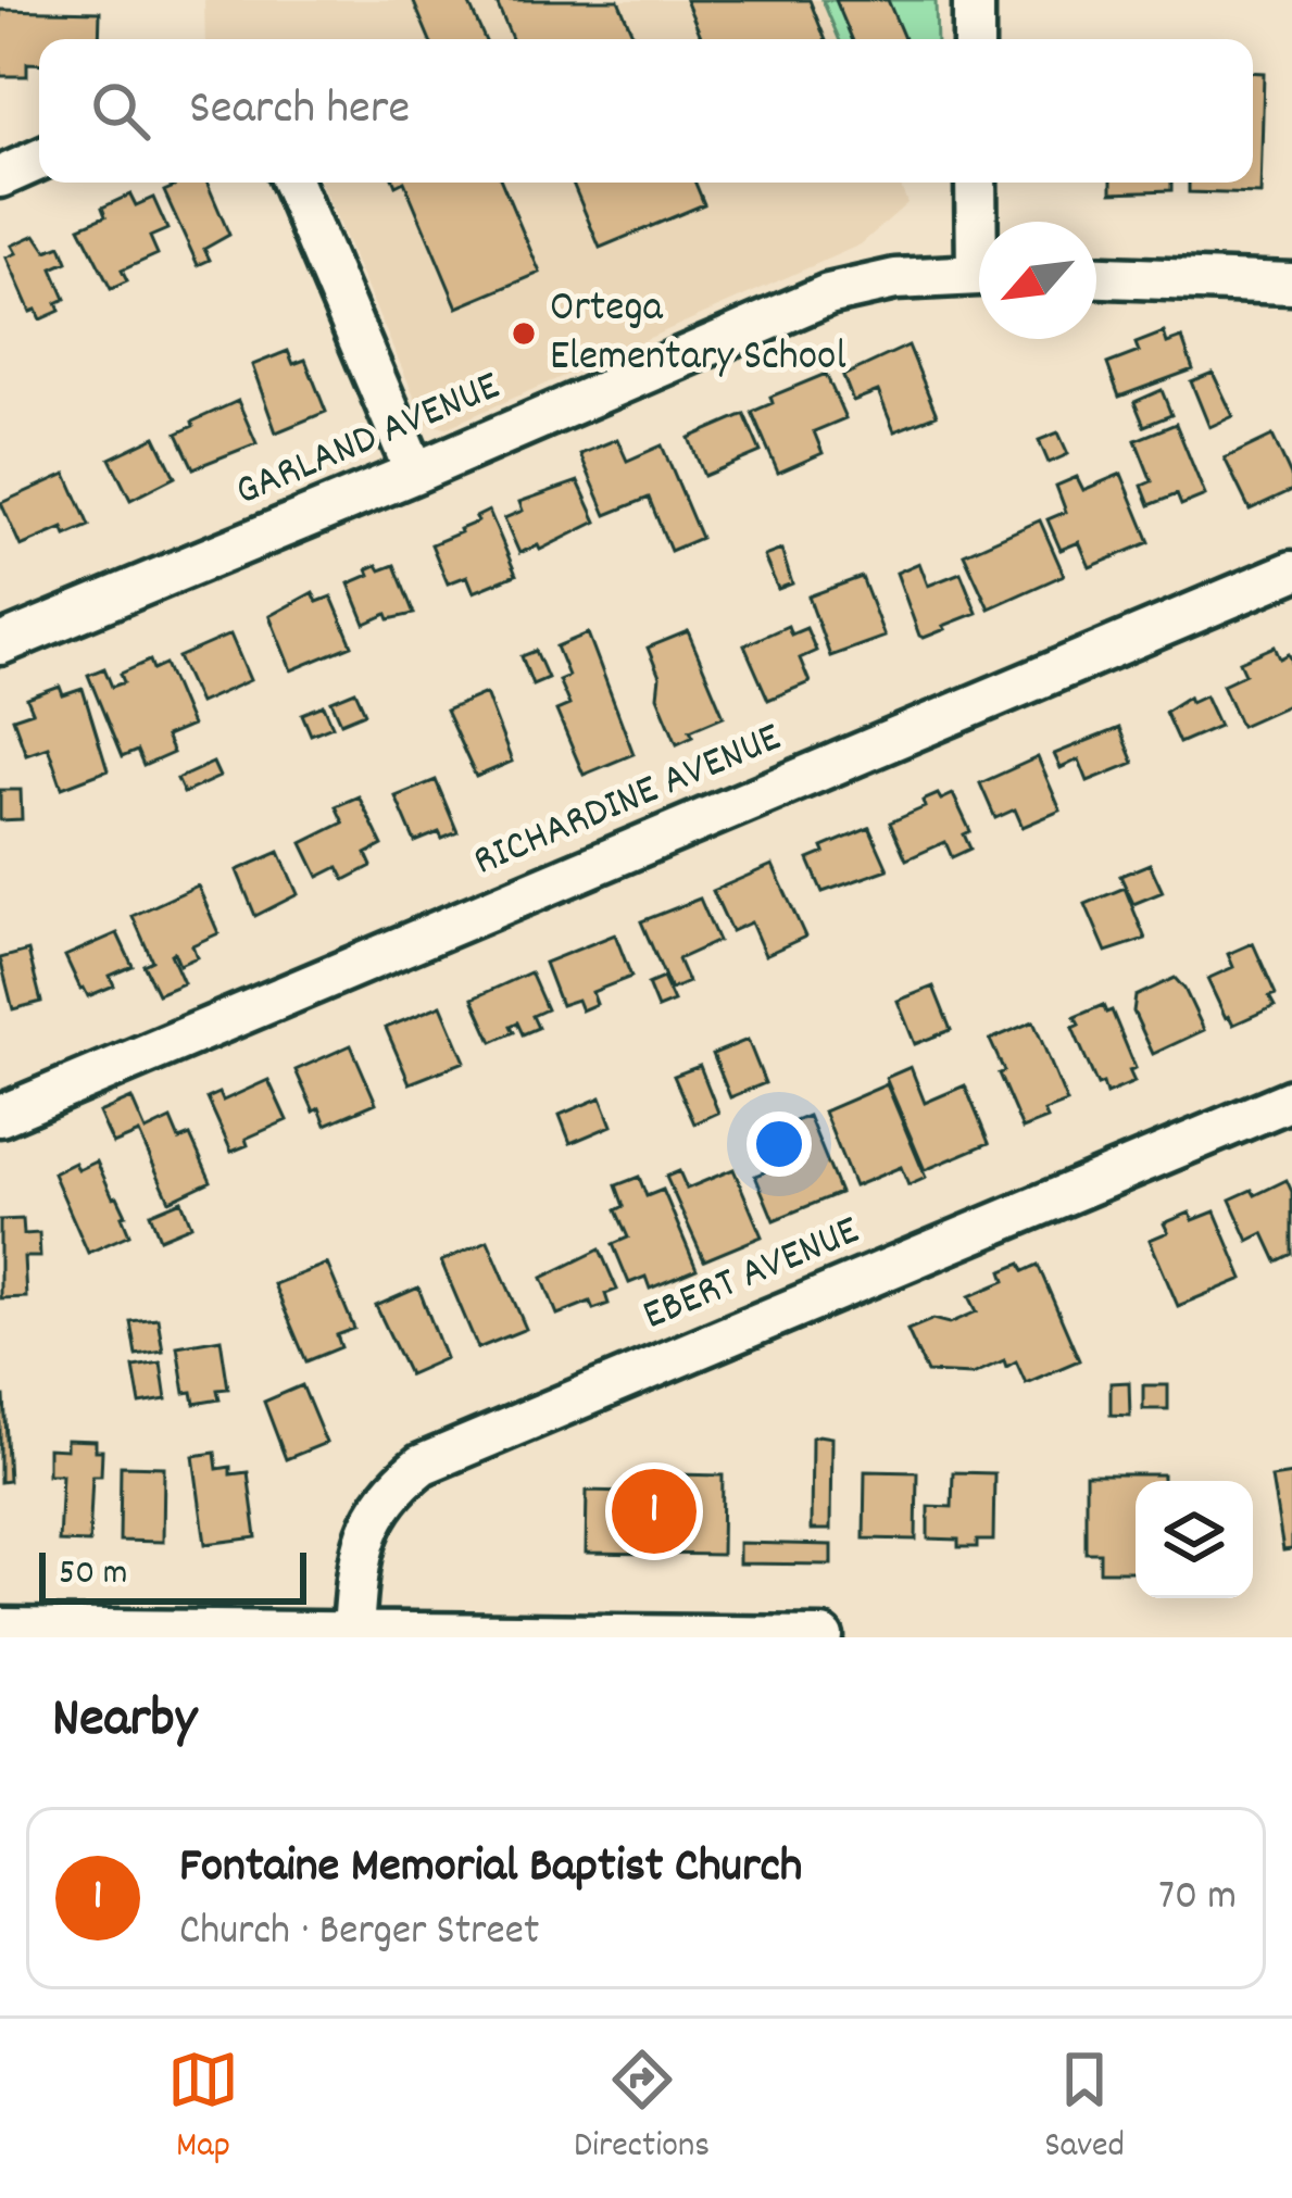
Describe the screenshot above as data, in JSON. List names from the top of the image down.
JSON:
{
  "streets": {
    "street": ["GARLAND AVENUE", "RICHARDINE AVENUE", "EBERT AVENUE"]
  },
  "places": ["Ortega Elementary School"],
  "scale_bar": "50 m",
  "north": "bottom left",
  "page": {
    "search": "Search here",
    "pins": "1",
    "scale": "50 m",
    "heading": "Nearby",
    "list": [
      {
        "mark": "1",
        "name": "Fontaine Memorial Baptist Church",
        "note": "Church · Berger Street",
        "value": "70 m"
      }
    ],
    "nav": ["Map", "Directions", "Saved"]
  }
}
